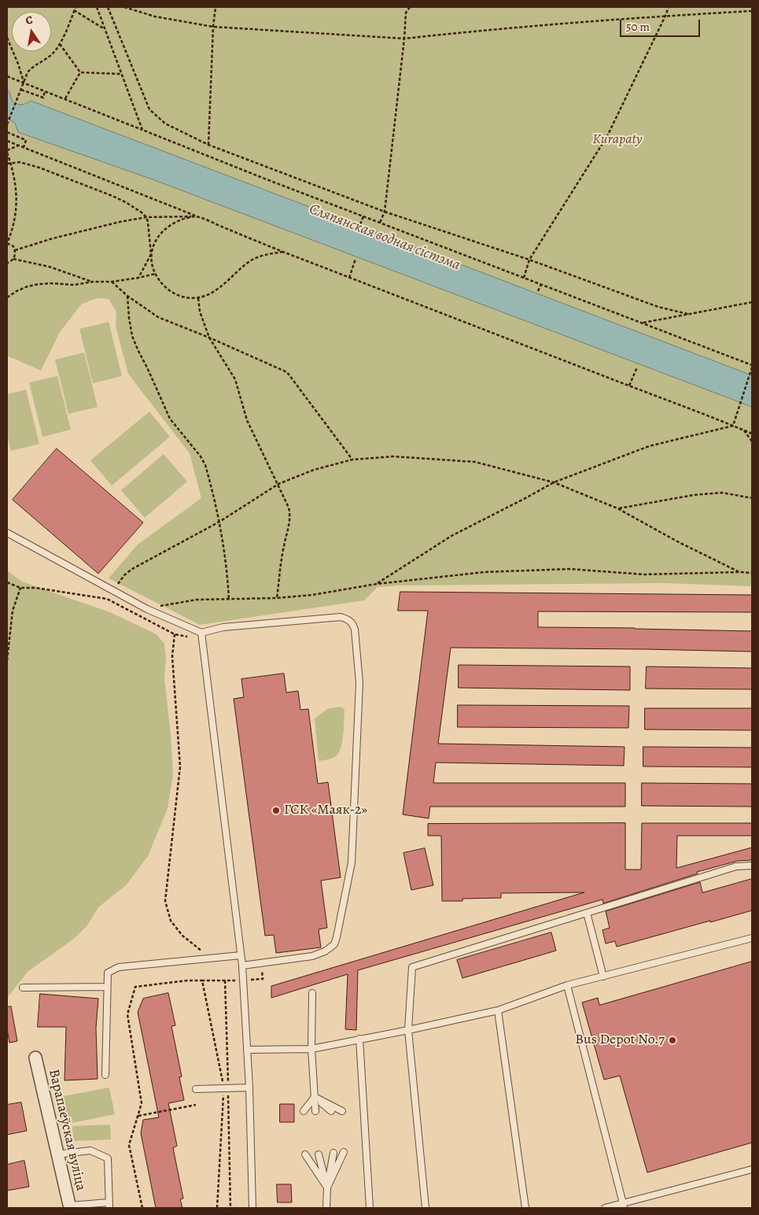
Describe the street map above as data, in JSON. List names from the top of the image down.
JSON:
{
  "streets": {
    "street": ["Варапаеўская вуліца"]
  },
  "water": ["Сляпянская водная сістэма"],
  "parks": ["Kurapaty"],
  "places": ["ГСК «Маяк-2»", "Bus Depot No.7"],
  "scale_bar": "50 m",
  "north": "top"
}
